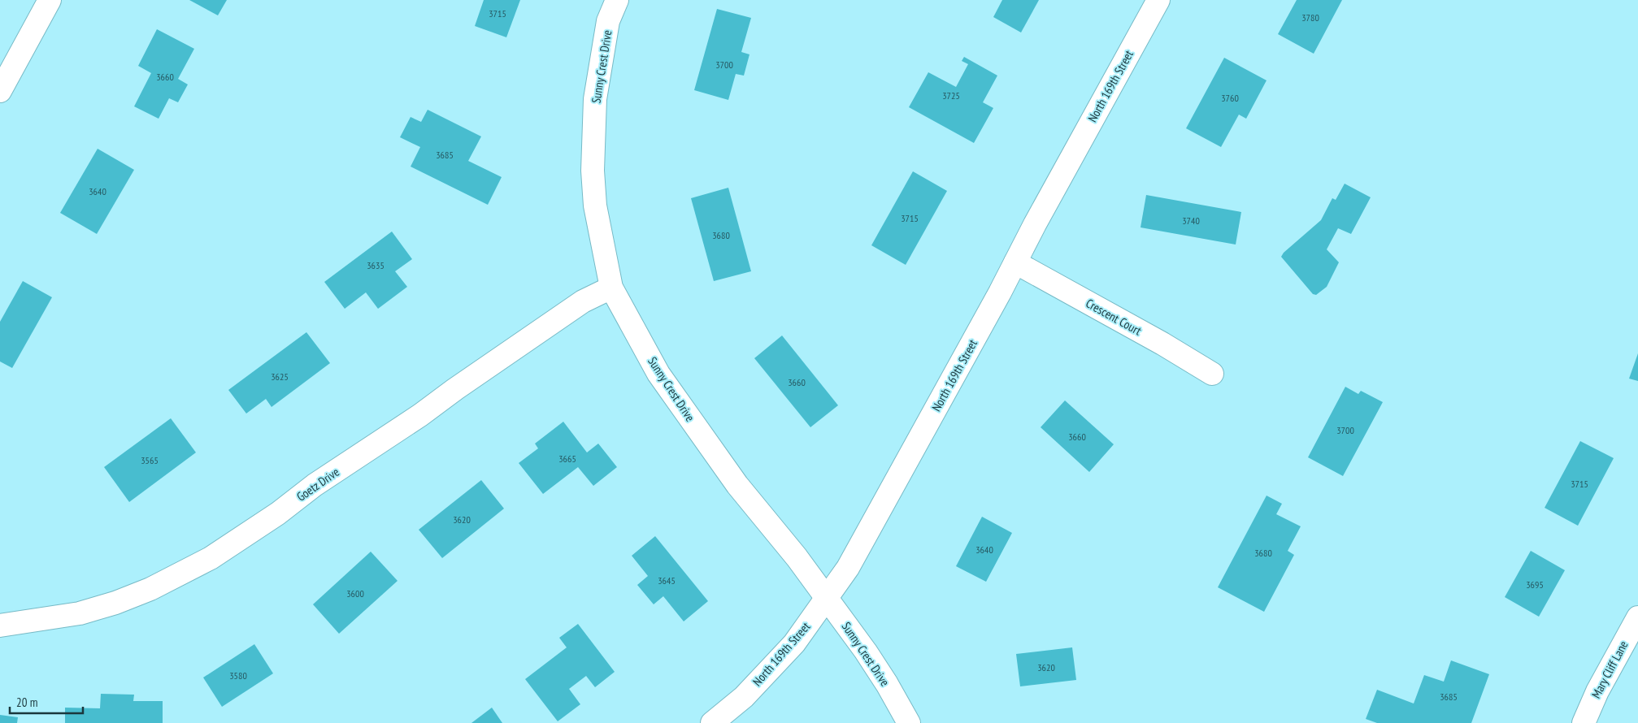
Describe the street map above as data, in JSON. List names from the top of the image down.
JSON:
{
  "streets": {
    "street": [
      "Sunny Crest Drive",
      "North 169th Street",
      "Crescent Court",
      "Goetz Drive",
      "Mary Cliff Lane"
    ]
  },
  "crossings": [
    ["Sunny Crest Drive", "North 169th Street"],
    ["Sunny Crest Drive", "Goetz Drive"],
    ["North 169th Street", "Crescent Court"]
  ],
  "house_numbers": [
    "3715",
    "3780",
    "3700",
    "3660",
    "3725",
    "3760",
    "3685",
    "3640",
    "3715",
    "3740",
    "3680",
    "3635",
    "3625",
    "3660",
    "3700",
    "3660",
    "3665",
    "3565",
    "3715",
    "3620",
    "3640",
    "3680",
    "3645",
    "3695",
    "3600",
    "3620",
    "3580",
    "3685"
  ],
  "scale_bar": "20 m"
}
